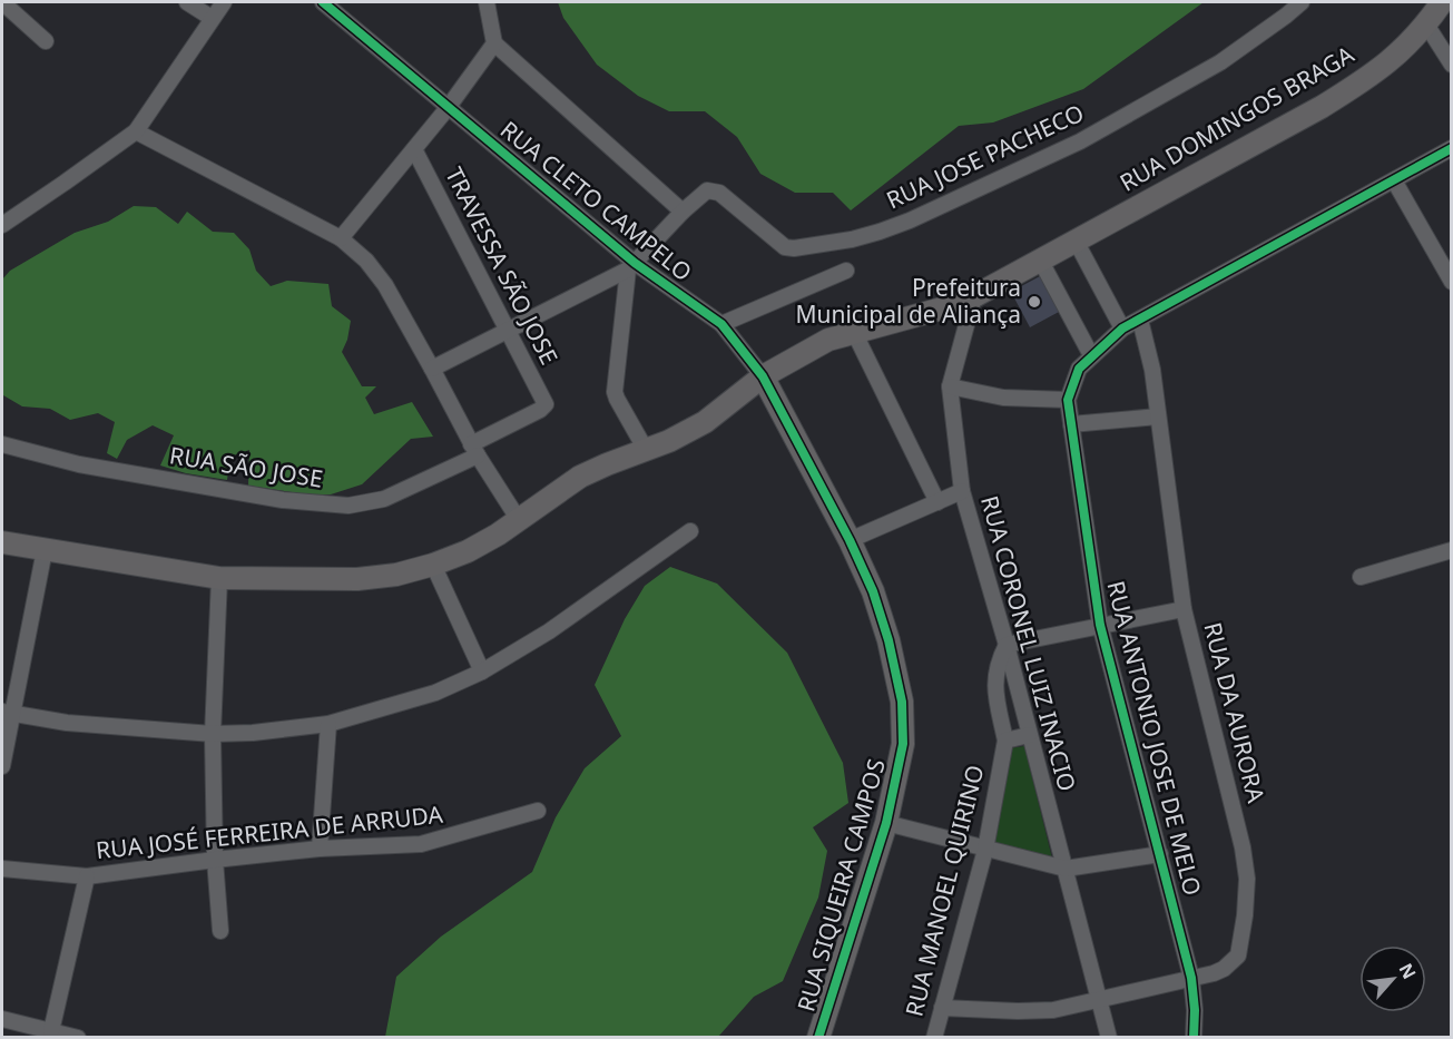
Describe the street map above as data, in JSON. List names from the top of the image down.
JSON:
{
  "streets": {
    "main road": ["RUA DOMINGOS BRAGA", "RUA SIQUEIRA CAMPOS"],
    "street": [
      "RUA JOSE PACHECO",
      "RUA CLETO CAMPELO",
      "TRAVESSA SÃO JOSE",
      "RUA SÃO JOSE",
      "RUA CORONEL LUIZ INACIO",
      "RUA DA AURORA",
      "RUA ANTONIO JOSE DE MELO",
      "RUA JOSÉ FERREIRA DE ARRUDA",
      "RUA MANOEL QUIRINO"
    ]
  },
  "crossings": [
    ["RUA DOMINGOS BRAGA", "RUA CLETO CAMPELO"],
    ["RUA DOMINGOS BRAGA", "RUA CORONEL LUIZ INACIO"],
    ["RUA DOMINGOS BRAGA", "RUA SIQUEIRA CAMPOS"],
    ["RUA CLETO CAMPELO", "RUA SIQUEIRA CAMPOS"],
    ["TRAVESSA SÃO JOSE", "RUA SÃO JOSE"],
    ["RUA CORONEL LUIZ INACIO", "RUA DA AURORA"],
    ["RUA CORONEL LUIZ INACIO", "RUA MANOEL QUIRINO"],
    ["RUA DA AURORA", "RUA ANTONIO JOSE DE MELO"],
    ["RUA DA AURORA", "RUA MANOEL QUIRINO"]
  ],
  "places": ["Prefeitura Municipal de Aliança"],
  "north": "top right"
}
